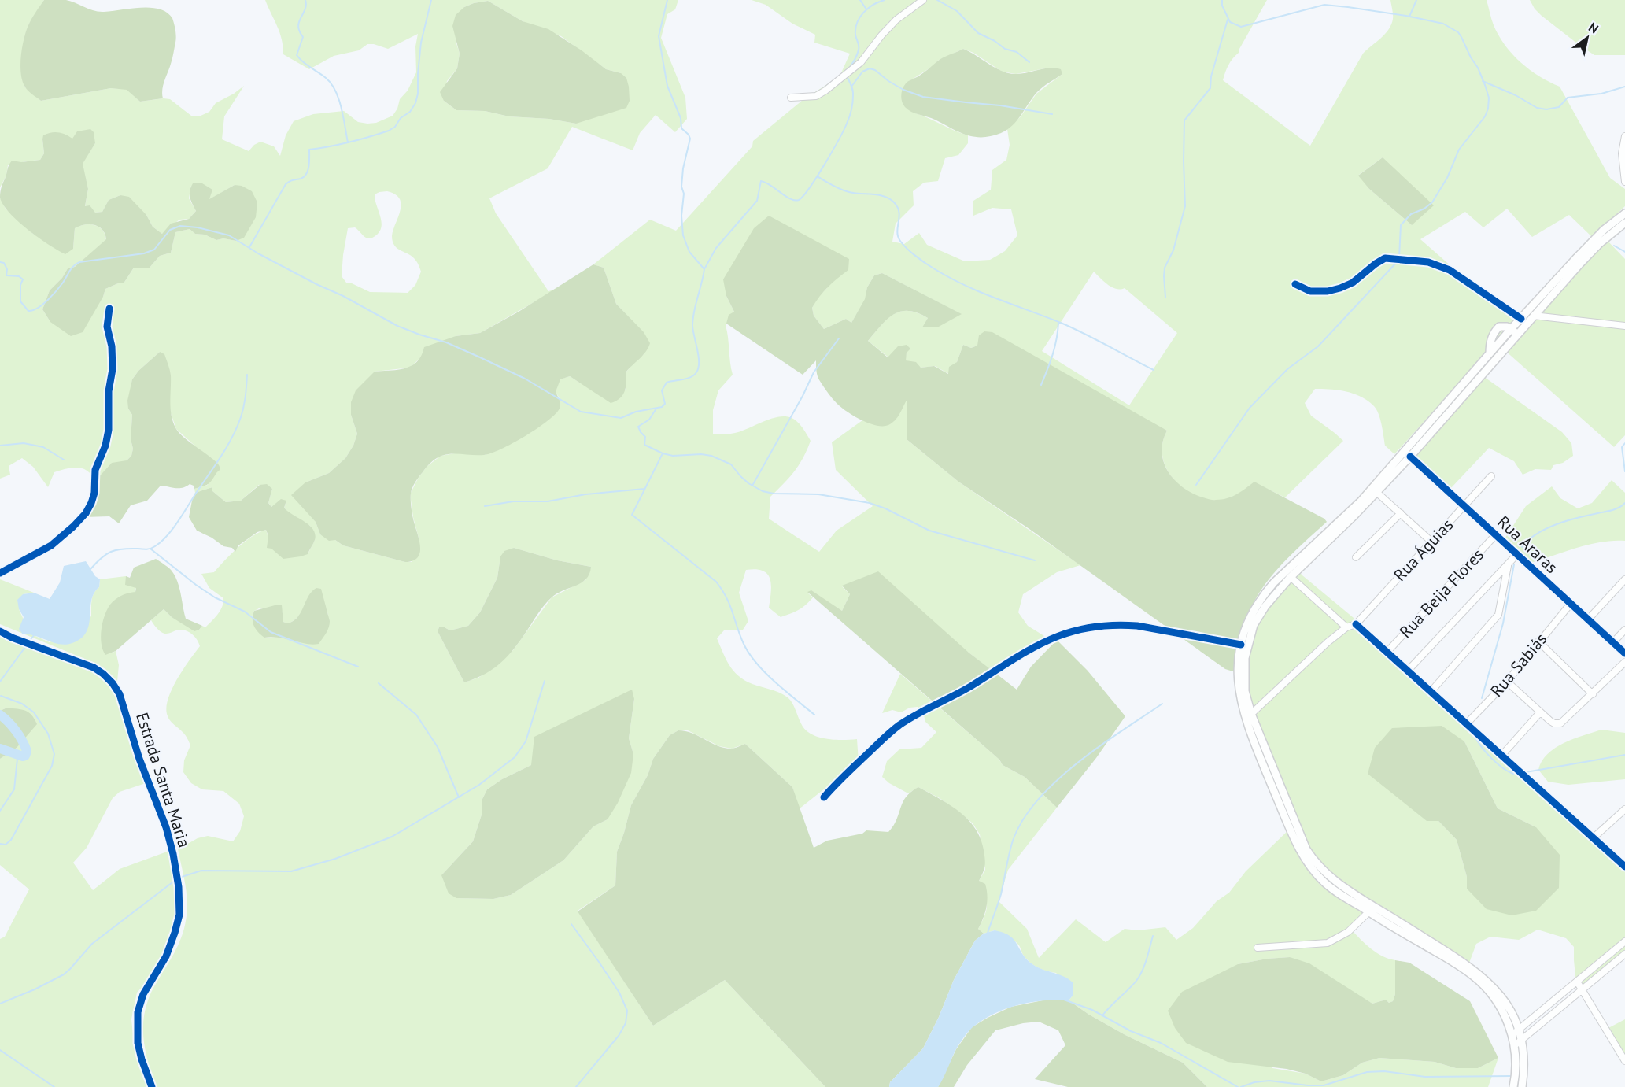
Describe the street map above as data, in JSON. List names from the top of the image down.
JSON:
{
  "streets": {
    "street": [
      "Rua Araras",
      "Rua Águias",
      "Rua Beija Flores",
      "Rua Sabiás",
      "Estrada Santa Maria"
    ]
  },
  "crossings": [
    ["Rua Araras", "Rua Águias"],
    ["Rua Araras", "Rua Beija Flores"],
    ["Rua Araras", "Rua Sabiás"]
  ],
  "north": "top right"
}
